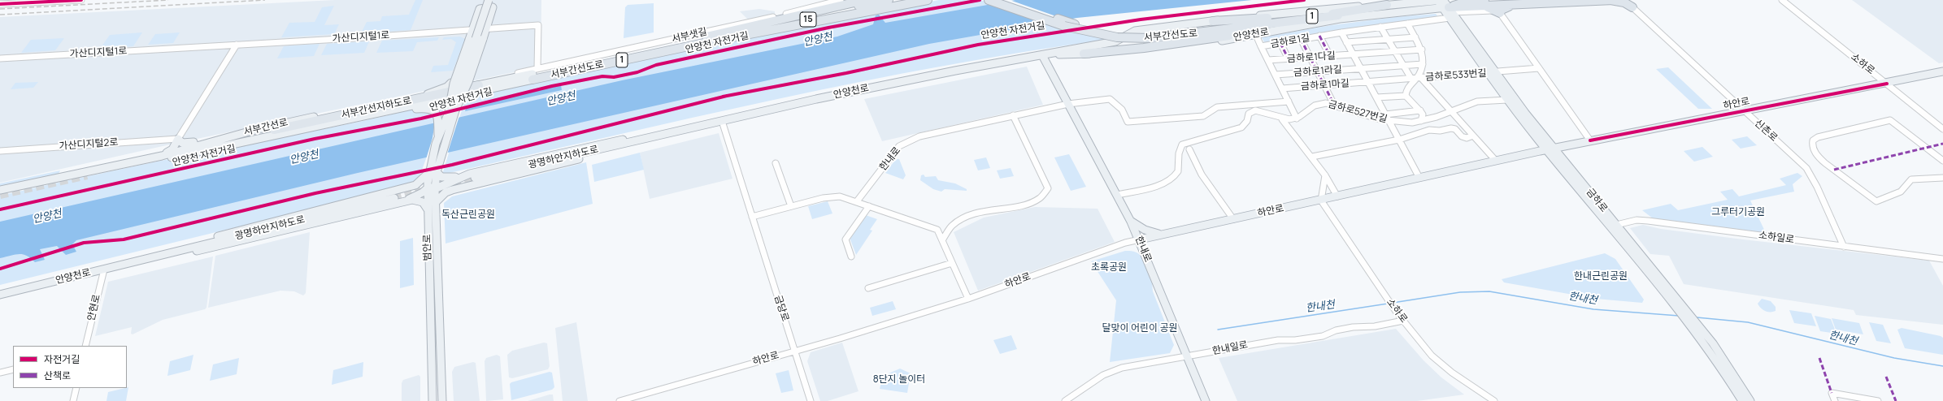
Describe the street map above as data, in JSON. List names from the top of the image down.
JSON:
{
  "streets": {
    "highway": [
      "1",
      "15",
      "서부간선도로",
      "서부간선지하도로"
    ],
    "main road": [
      "안양천로",
      "하안로",
      "서부간선로",
      "한내로",
      "금하로",
      "범안로"
    ],
    "street": [
      "서부샛길",
      "가산디지털1로",
      "금하로1길",
      "금하로1다길",
      "소하로",
      "금하로1라길",
      "금하로533번길",
      "금하로1마길",
      "금하로527번길",
      "신촌로",
      "가산디지털2로",
      "소하일로",
      "안현로",
      "금당로",
      "한내일로"
    ],
    "cycle path": ["안양천 자전거길"]
  },
  "crossings": [
    ["1", "안양천로"],
    ["1", "서부간선도로"],
    ["15", "서부간선도로"],
    ["안양천로", "금하로1길"],
    ["안양천로", "한내로"],
    ["안양천로", "금하로"],
    ["안양천로", "안현로"],
    ["안양천로", "금당로"],
    ["서부샛길", "서부간선도로"],
    ["서부샛길", "서부간선로"],
    ["서부간선도로", "서부간선로"],
    ["금하로1길", "금하로1다길"],
    ["금하로1길", "금하로1라길"],
    ["금하로1길", "금하로1마길"],
    ["금하로1길", "금하로527번길"],
    ["금하로1길", "금하로"],
    ["소하로", "하안로"],
    ["소하로", "한내일로"],
    ["금하로533번길", "금하로1마길"],
    ["금하로533번길", "금하로"],
    ["하안로", "신촌로"],
    ["하안로", "한내로"],
    ["하안로", "금하로"],
    ["하안로", "금당로"],
    ["서부간선지하도로", "서부간선로"],
    ["금하로527번길", "금하로"],
    ["신촌로", "소하일로"],
    ["한내로", "한내일로"],
    ["금하로", "소하일로"]
  ],
  "water": ["안양천", "한내천"],
  "parks": [
    "그루터기공원",
    "독산근린공원",
    "초록공원",
    "한내근린공원",
    "달맞이 어린이 공원",
    "8단지 놀이터"
  ],
  "legend": ["자전거길", "산책로"]
}
